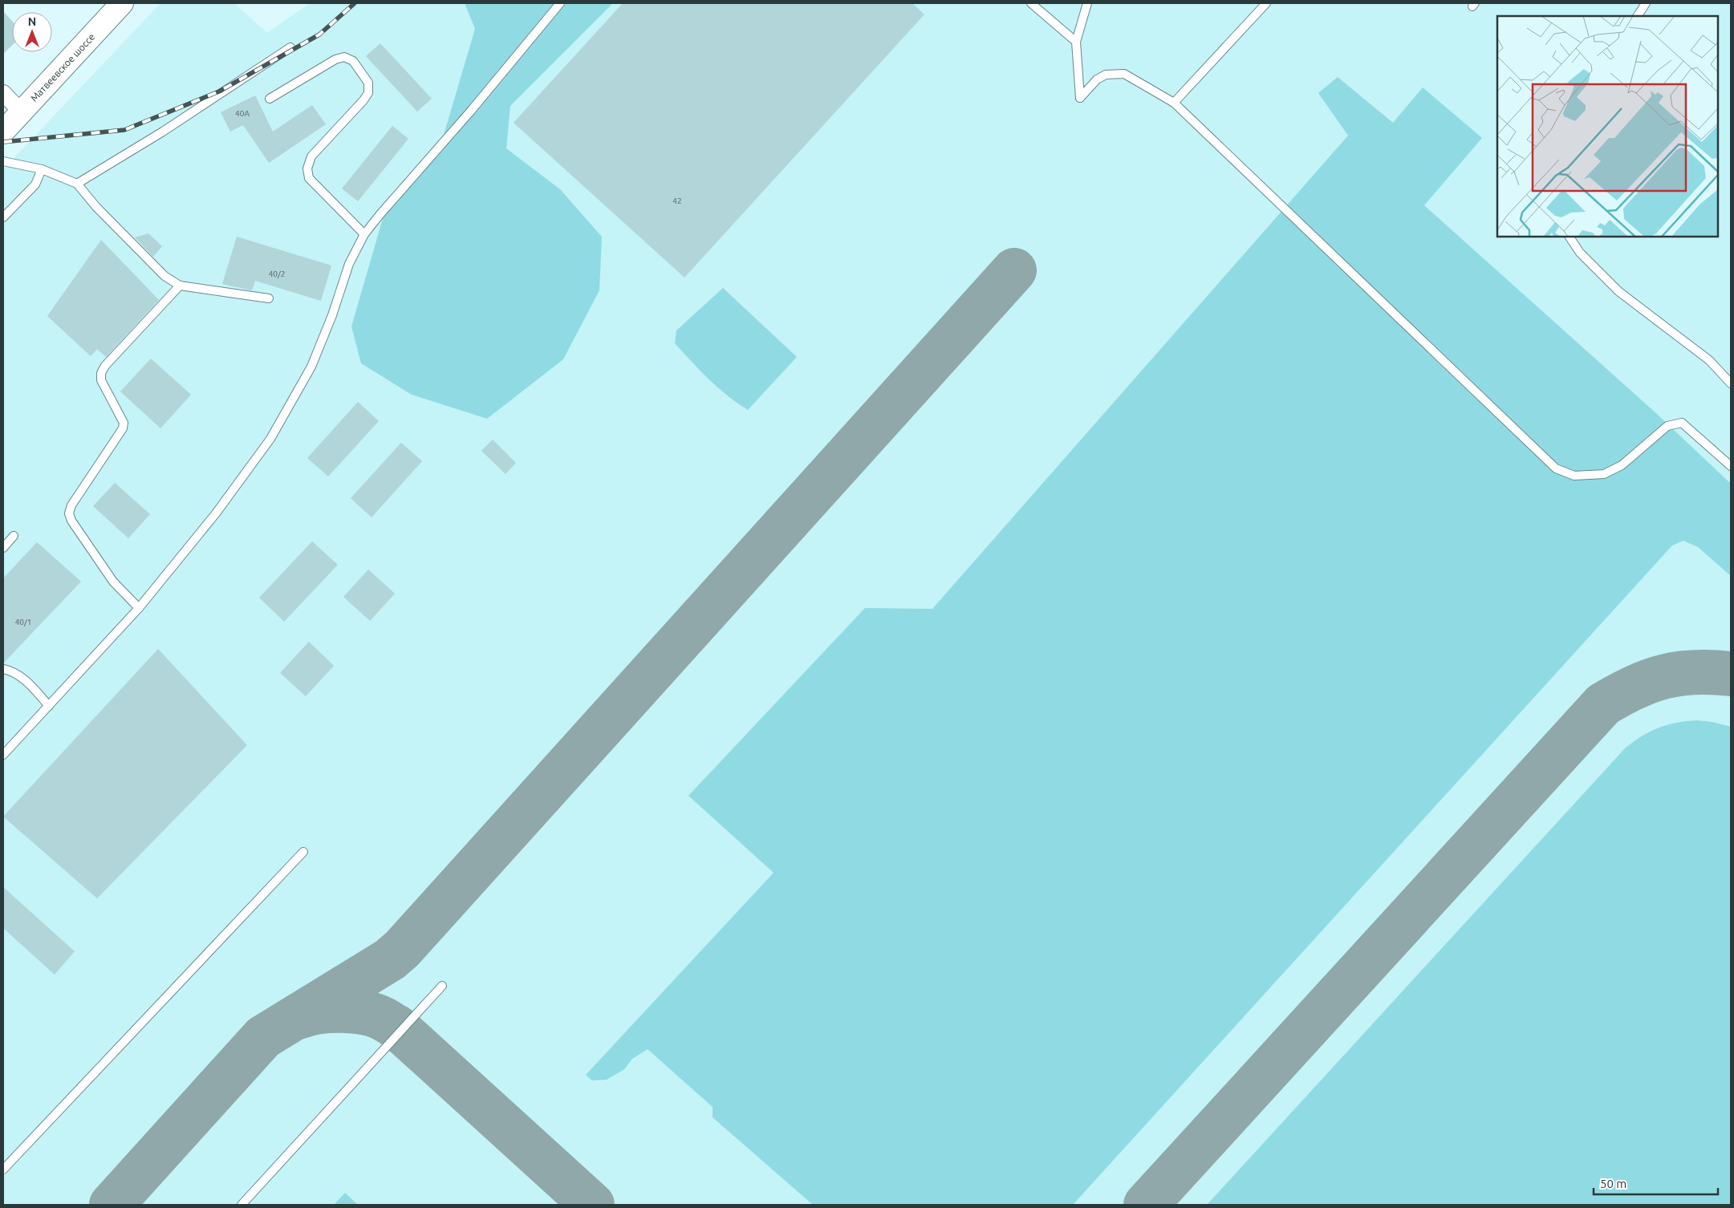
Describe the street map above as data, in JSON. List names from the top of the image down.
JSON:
{
  "streets": {
    "main road": ["Матвеевское шоссе"]
  },
  "house_numbers": [
    "40А",
    "42",
    "40/2",
    "40/1"
  ],
  "scale_bar": "50 m",
  "north": "top"
}
